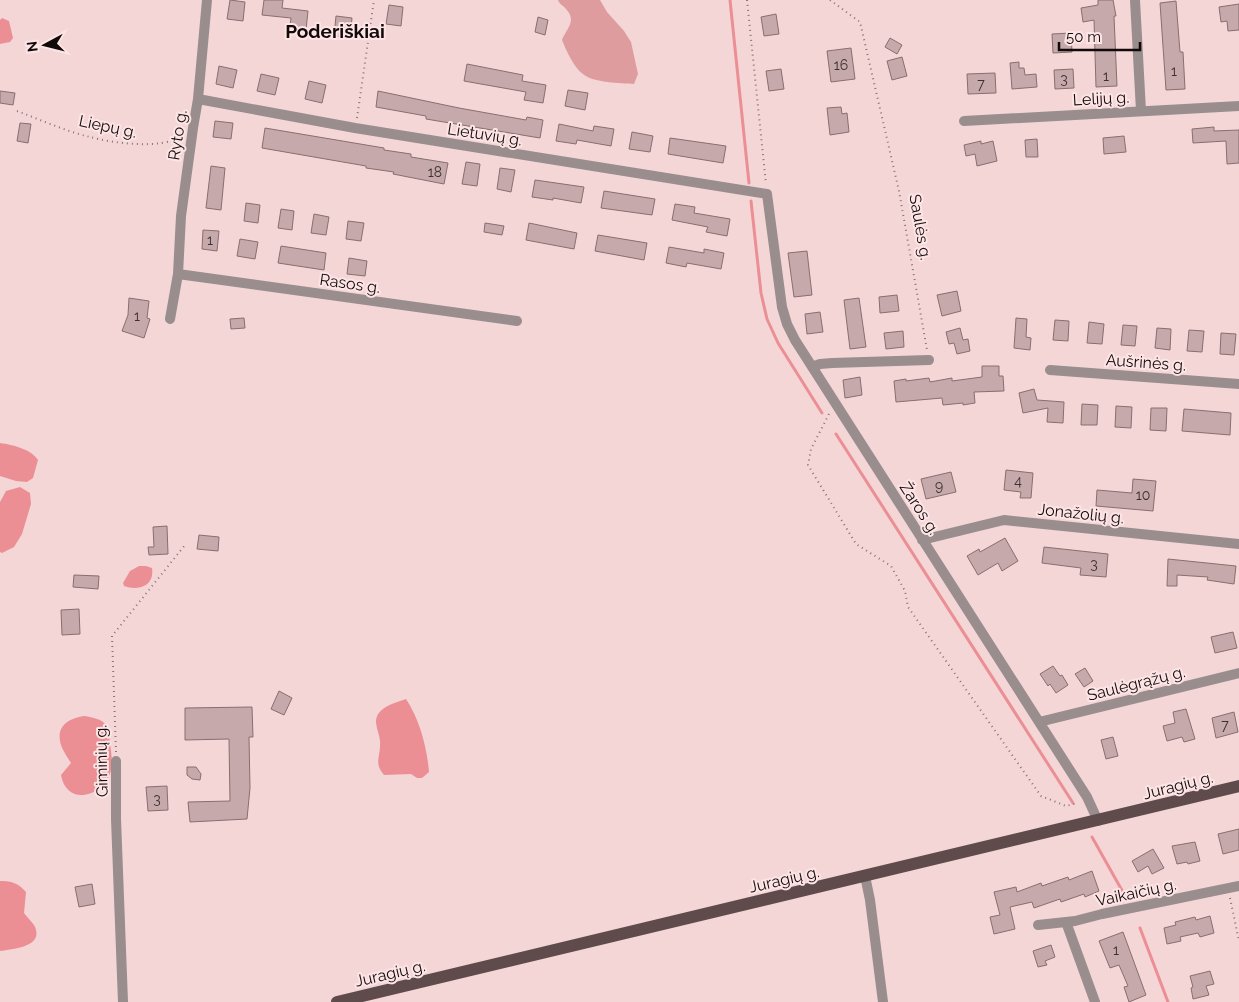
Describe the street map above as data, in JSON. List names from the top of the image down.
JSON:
{
  "streets": {
    "main road": ["Juragių g."],
    "street": [
      "Lelijų g.",
      "Lietuvių g.",
      "Ryto g.",
      "Rasos g.",
      "Aušrinės g.",
      "Žaros g.",
      "Jonažolių g.",
      "Saulėgrąžų g.",
      "Giminių g.",
      "Vaikaičių g."
    ],
    "path": ["Liepų g.", "Saulės g."]
  },
  "crossings": [
    ["Liepų g.", "Ryto g."],
    ["Lietuvių g.", "Ryto g."],
    ["Lietuvių g.", "Žaros g."],
    ["Ryto g.", "Rasos g."],
    ["Žaros g.", "Jonažolių g."],
    ["Žaros g.", "Saulėgrąžų g."],
    ["Žaros g.", "Juragių g."]
  ],
  "districts": ["Poderiškiai"],
  "house_numbers": [
    "16",
    "1",
    "1",
    "3",
    "7",
    "18",
    "1",
    "1",
    "4",
    "9",
    "10",
    "3",
    "7",
    "3",
    "1"
  ],
  "scale_bar": "50 m",
  "north": "left"
}
